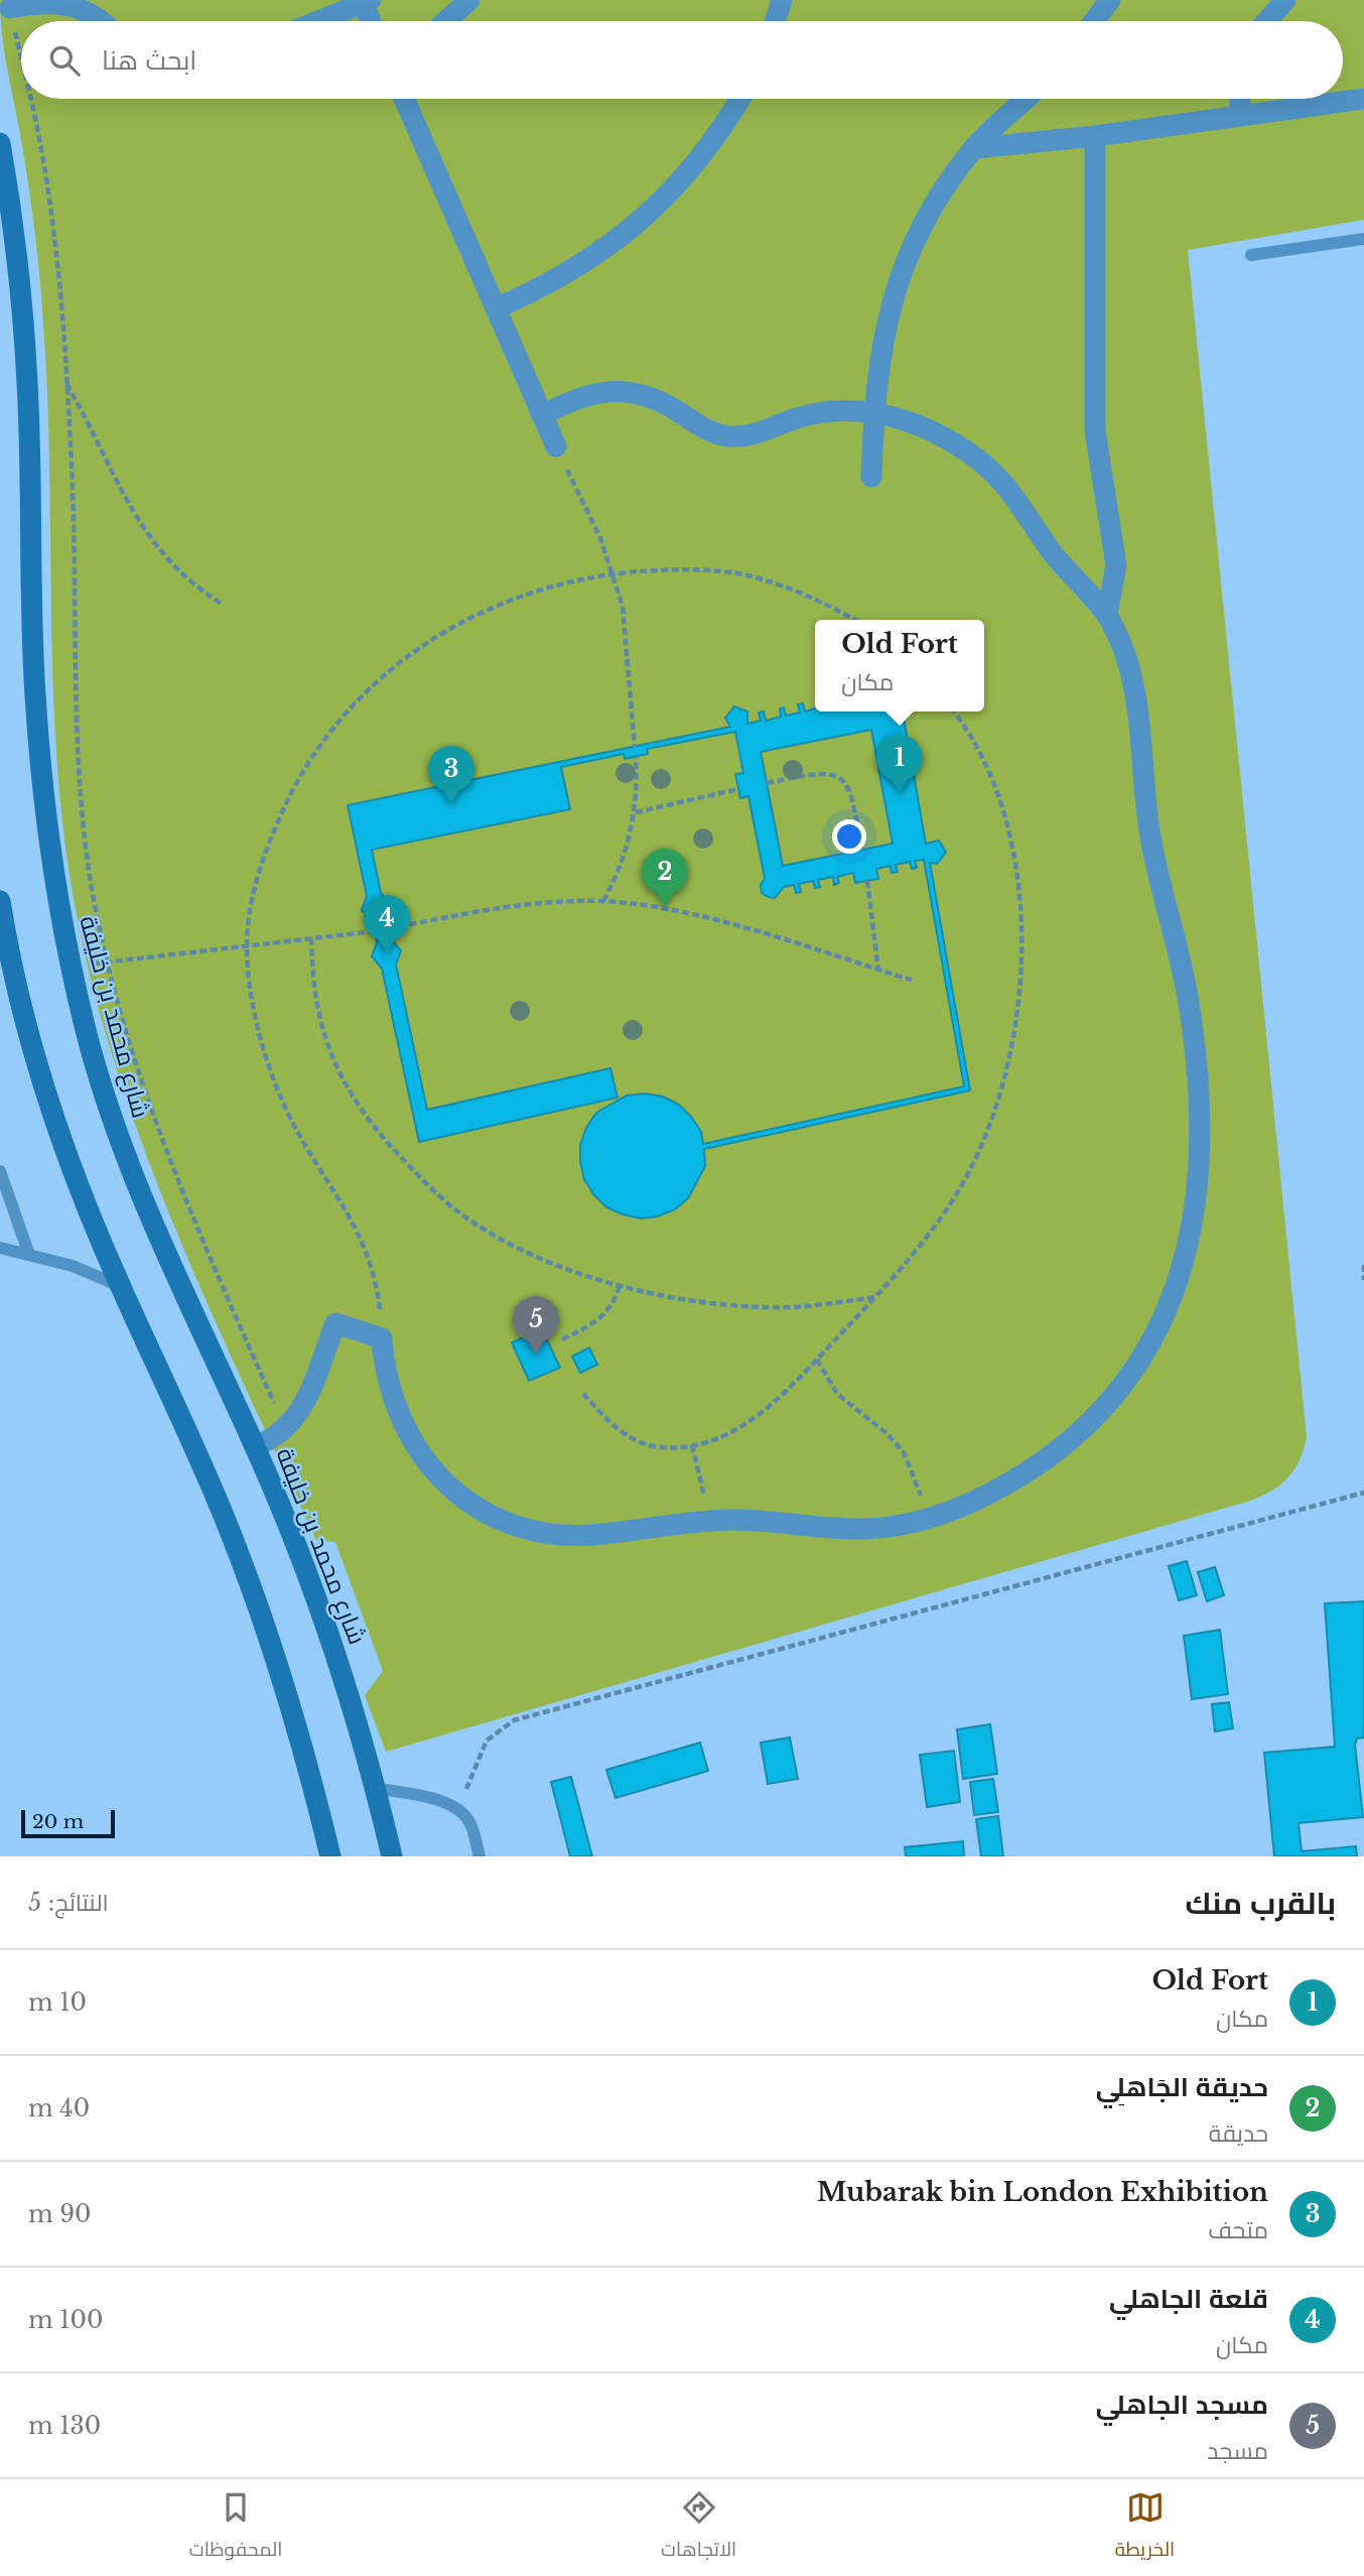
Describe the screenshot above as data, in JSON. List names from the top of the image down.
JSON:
{
  "streets": {
    "main road": ["شارع محمد بن خليفة"]
  },
  "scale_bar": "20 m",
  "page": {
    "search": "ابحث هنا",
    "popup": ["Old Fort", "مكان"],
    "pins": [
      "1",
      "3",
      "2",
      "4",
      "5"
    ],
    "scale": "20 m",
    "heading": ["بالقرب منك", "النتائج: 5"],
    "list": [
      {
        "mark": "1",
        "name": "Old Fort",
        "note": "مكان",
        "value": "10 m"
      },
      {
        "mark": "2",
        "name": "حديقة الجَاهلِي",
        "note": "حديقة",
        "value": "40 m"
      },
      {
        "mark": "3",
        "name": "Mubarak bin London Exhibition",
        "note": "متحف",
        "value": "90 m"
      },
      {
        "mark": "4",
        "name": "قلعة الجاهلي",
        "note": "مكان",
        "value": "100 m"
      },
      {
        "mark": "5",
        "name": "مسجد الجاهلي",
        "note": "مسجد",
        "value": "130 m"
      }
    ],
    "nav": ["الخريطة", "الاتجاهات", "المحفوظات"]
  }
}
